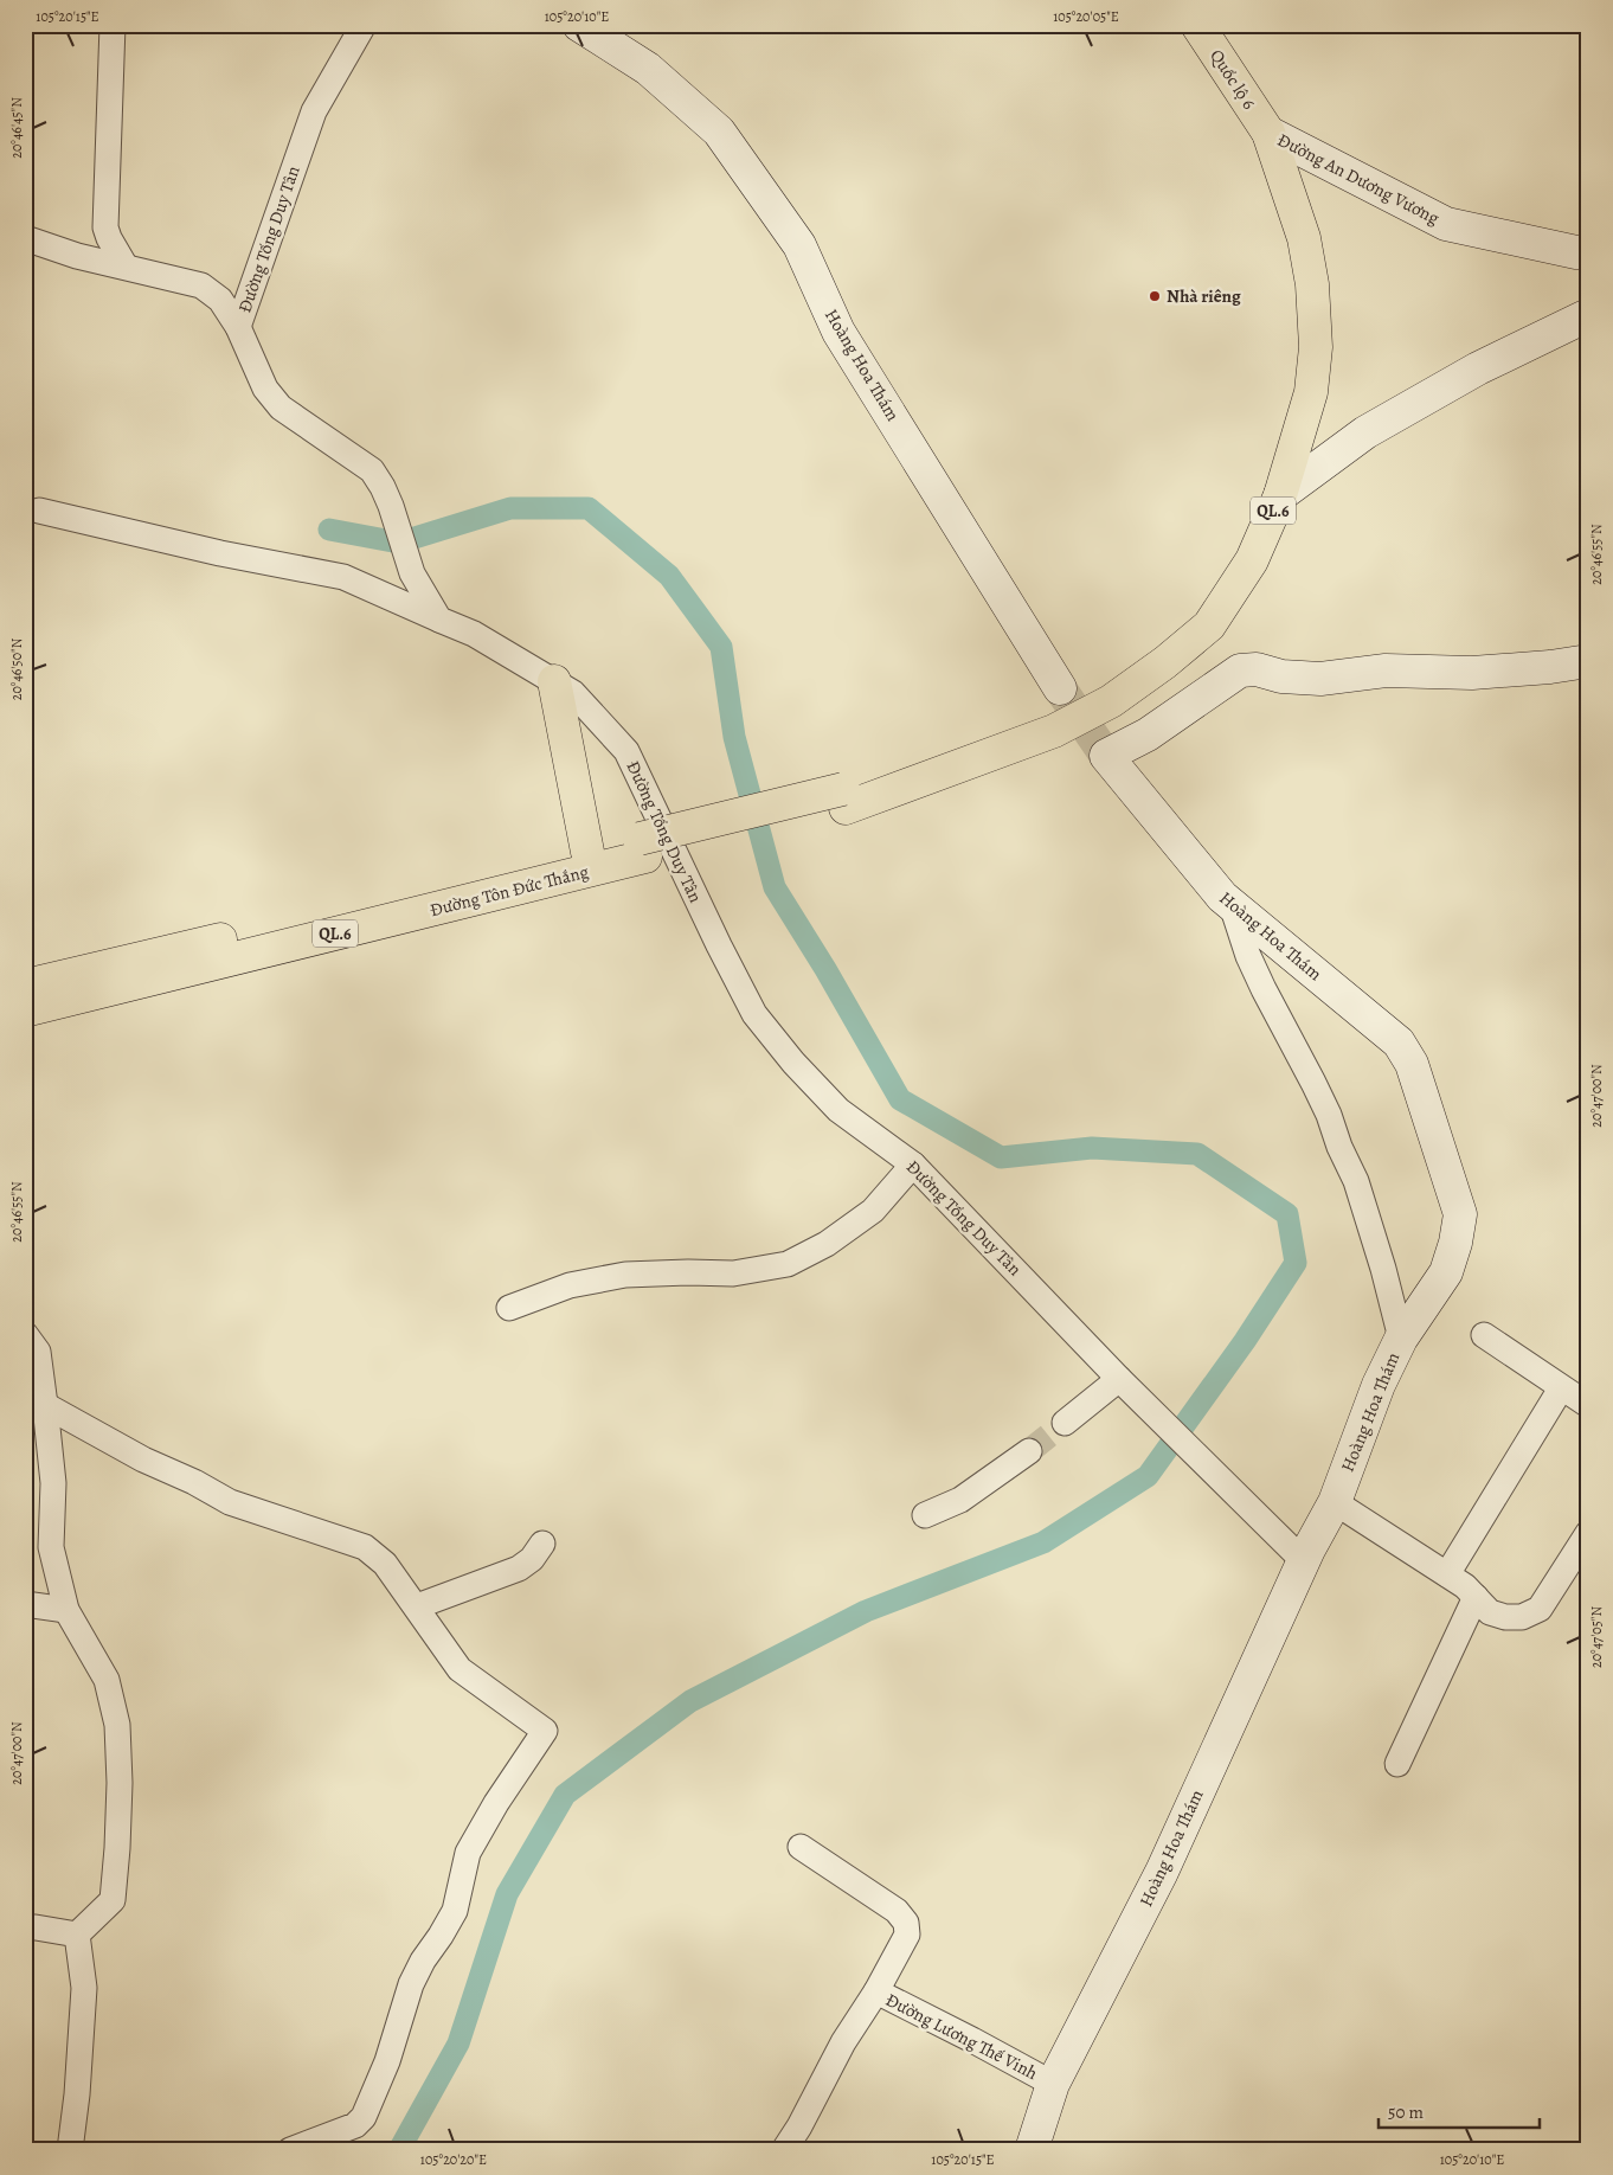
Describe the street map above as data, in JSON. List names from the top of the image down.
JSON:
{
  "streets": {
    "highway": ["Quốc lộ 6", "QL.6", "Đường Tôn Đức Thắng"],
    "street": [
      "Đường An Dương Vương",
      "Đường Tống Duy Tân",
      "Hoàng Hoa Thám",
      "Đường Lương Thế Vinh"
    ]
  },
  "crossings": [
    ["Quốc lộ 6", "Đường An Dương Vương"],
    ["Quốc lộ 6", "Đường Tôn Đức Thắng"],
    ["Đường An Dương Vương", "Đường Tôn Đức Thắng"],
    ["Đường Tống Duy Tân", "Hoàng Hoa Thám"],
    ["Hoàng Hoa Thám", "Đường Lương Thế Vinh"]
  ],
  "places": ["Nhà riêng"],
  "scale_bar": "50 m",
  "coordinates": [
    "105°20'15\"E",
    "105°20'10\"E",
    "105°20'05\"E",
    "20°46'45\"N",
    "20°46'55\"N",
    "20°46'50\"N",
    "20°47'00\"N",
    "20°47'05\"N",
    "105°20'20\"E"
  ]
}
